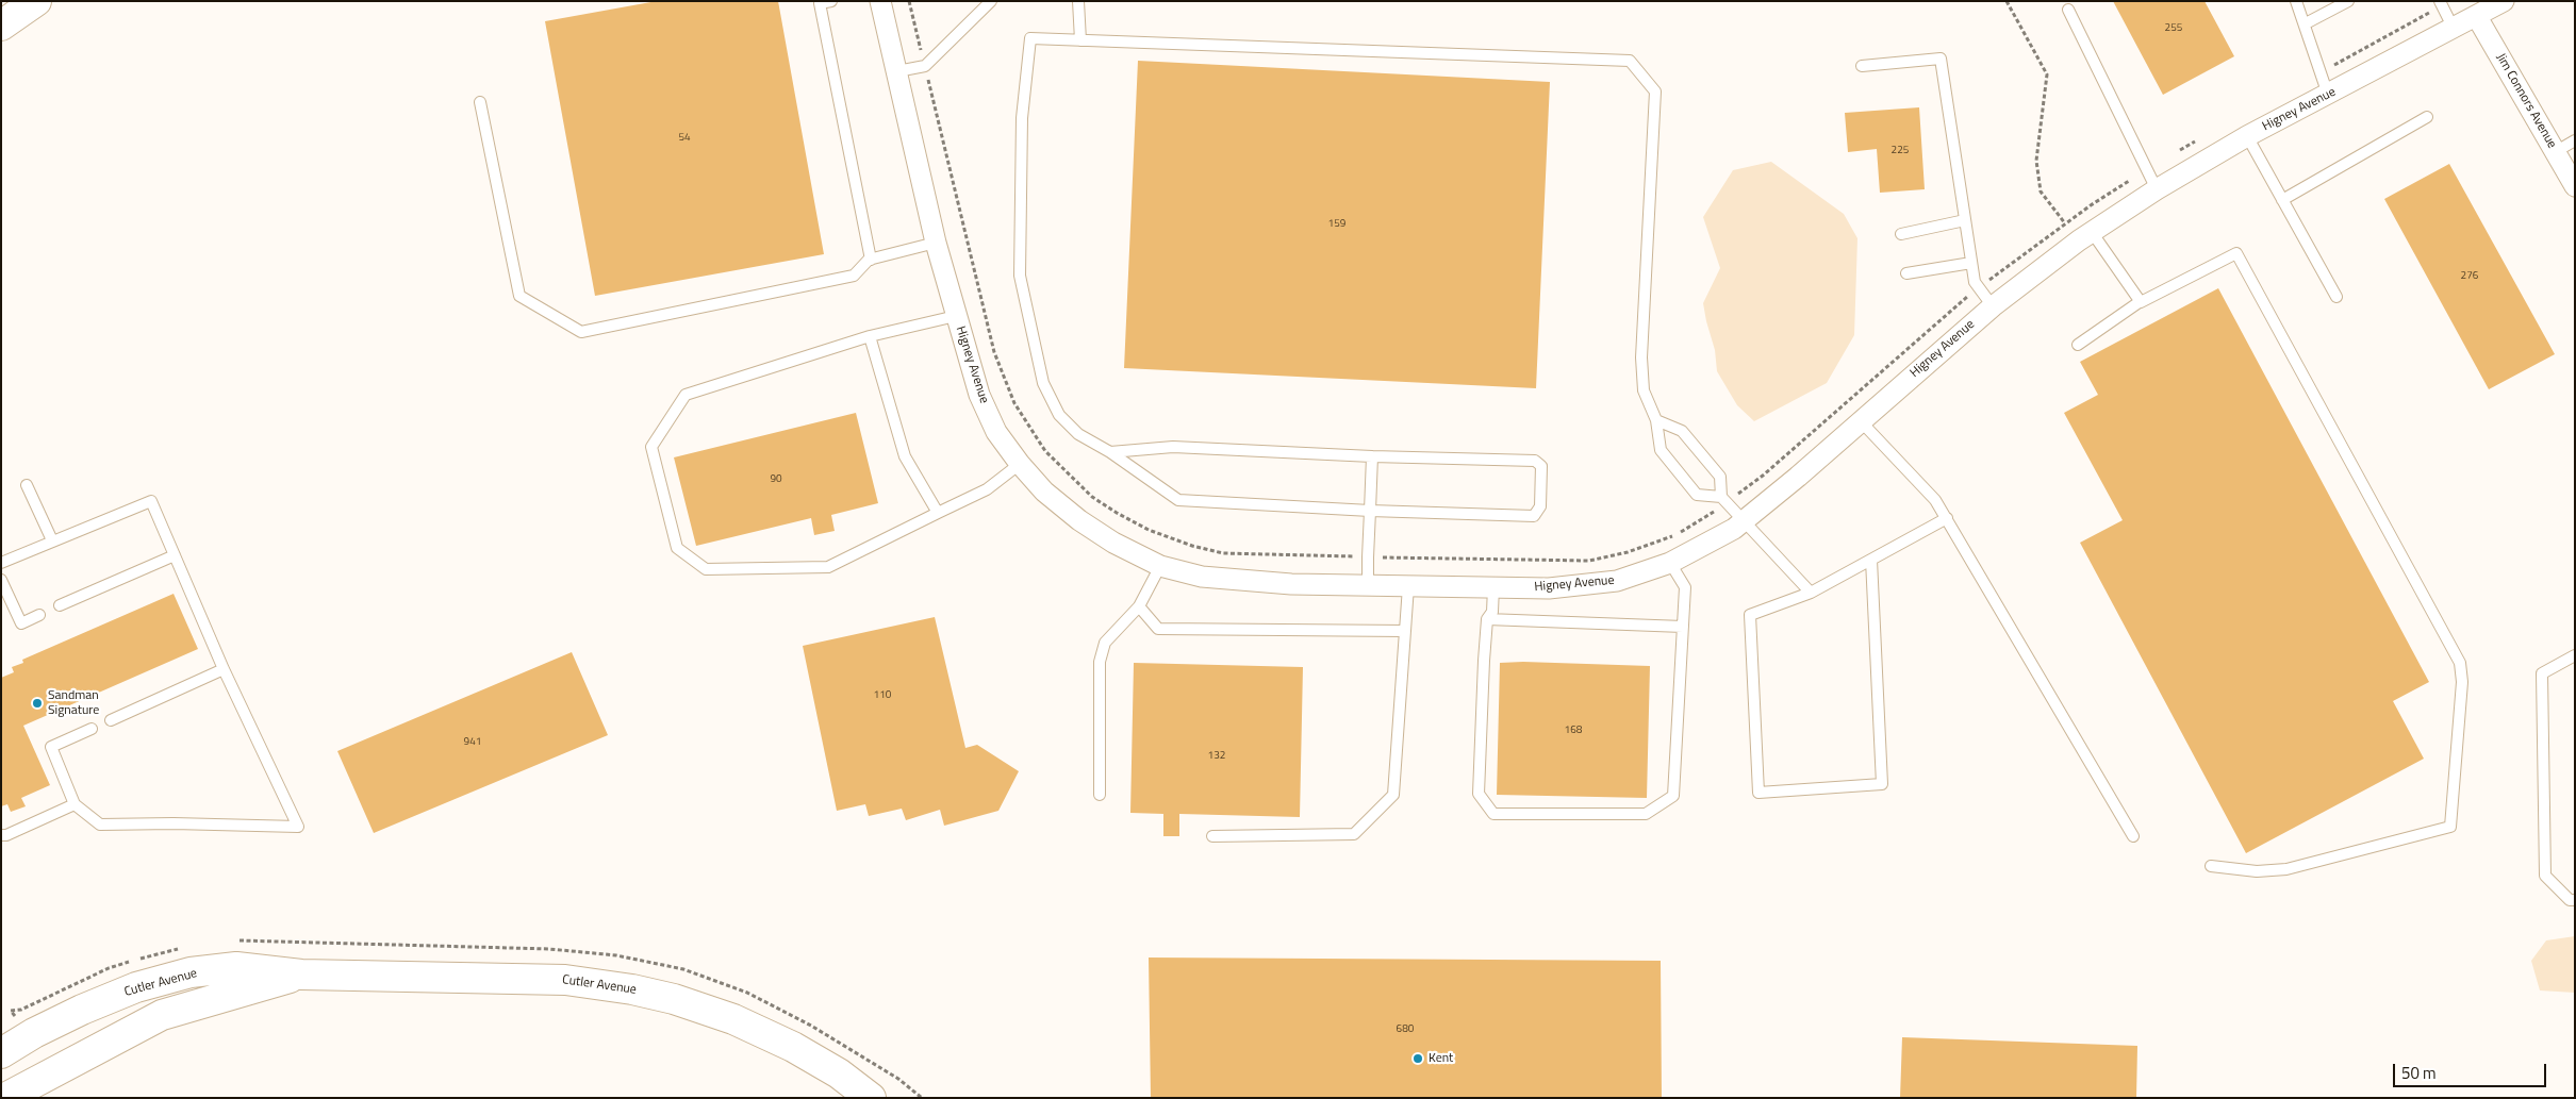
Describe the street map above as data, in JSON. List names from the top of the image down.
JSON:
{
  "streets": {
    "street": ["Jim Connors Avenue", "Higney Avenue", "Cutler Avenue"]
  },
  "crossings": [
    ["Jim Connors Avenue", "Higney Avenue"]
  ],
  "places": ["Sandman Signature", "Kent"],
  "house_numbers": [
    "255",
    "54",
    "225",
    "159",
    "276",
    "90",
    "110",
    "168",
    "941",
    "132",
    "680"
  ],
  "scale_bar": "50 m"
}
